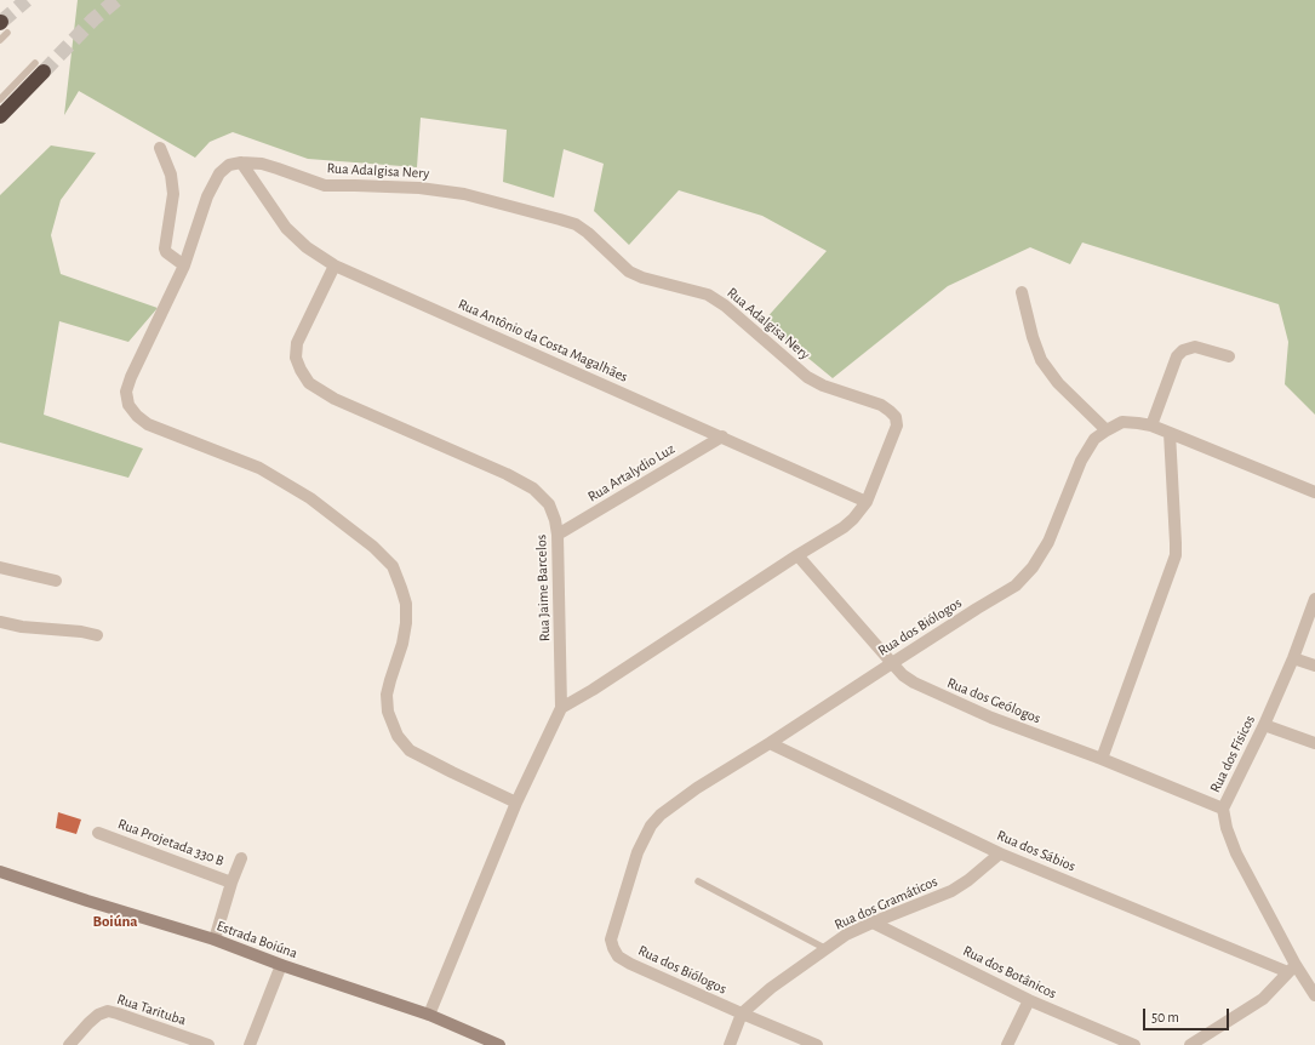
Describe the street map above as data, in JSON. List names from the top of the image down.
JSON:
{
  "streets": {
    "street": [
      "Rua Adalgisa Nery",
      "Rua Antônio da Costa Magalhães",
      "Rua Artalydio Luz",
      "Rua Jaime Barcelos",
      "Rua dos Biólogos",
      "Rua dos Geólogos",
      "Rua dos Físicos",
      "Rua Projetada 330 B",
      "Rua dos Sábios",
      "Rua dos Gramáticos",
      "Estrada Boiúna",
      "Rua dos Botânicos",
      "Rua Tarituba"
    ]
  },
  "crossings": [
    ["Rua Adalgisa Nery", "Rua Antônio da Costa Magalhães"],
    ["Rua Adalgisa Nery", "Rua Jaime Barcelos"],
    ["Rua Adalgisa Nery", "Rua dos Geólogos"],
    ["Rua Antônio da Costa Magalhães", "Rua Artalydio Luz"],
    ["Rua Antônio da Costa Magalhães", "Rua Jaime Barcelos"],
    ["Rua Artalydio Luz", "Rua Jaime Barcelos"],
    ["Rua Jaime Barcelos", "Estrada Boiúna"],
    ["Rua dos Biólogos", "Rua dos Geólogos"],
    ["Rua dos Biólogos", "Rua dos Sábios"],
    ["Rua dos Biólogos", "Rua dos Gramáticos"],
    ["Rua dos Geólogos", "Rua dos Físicos"],
    ["Rua dos Físicos", "Rua dos Sábios"],
    ["Rua dos Sábios", "Rua dos Gramáticos"],
    ["Rua dos Gramáticos", "Rua dos Botânicos"]
  ],
  "districts": ["Boiúna"],
  "scale_bar": "50 m"
}
